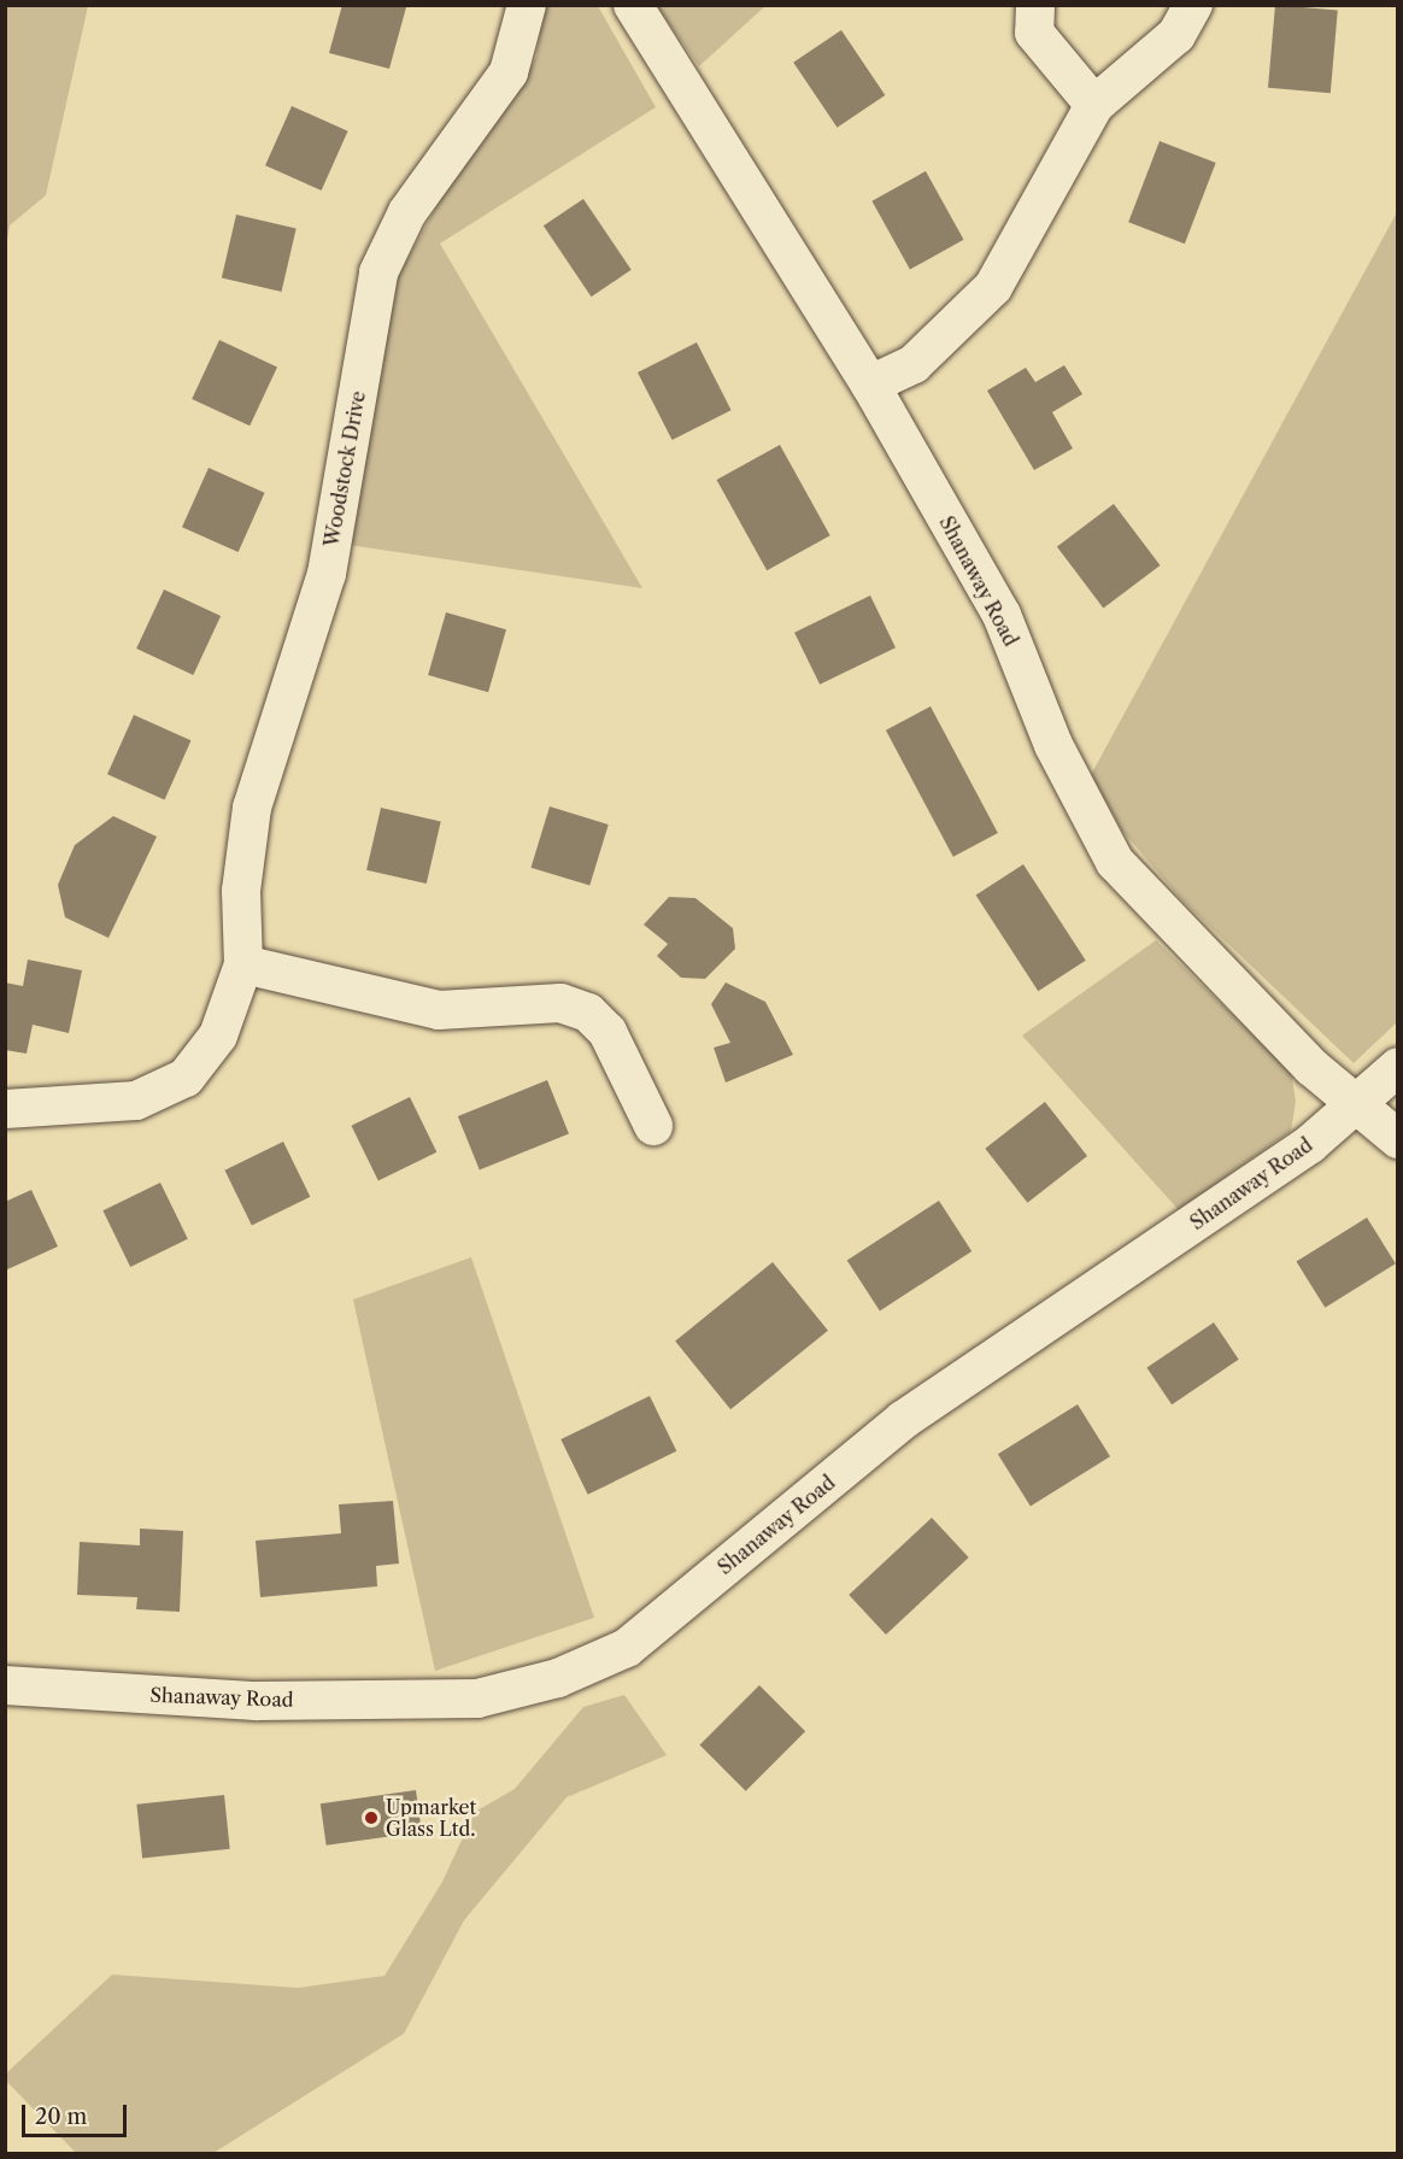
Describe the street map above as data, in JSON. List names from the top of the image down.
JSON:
{
  "streets": {
    "street": ["Woodstock Drive", "Shanaway Road"]
  },
  "places": ["Upmarket Glass Ltd."],
  "scale_bar": "20 m"
}
